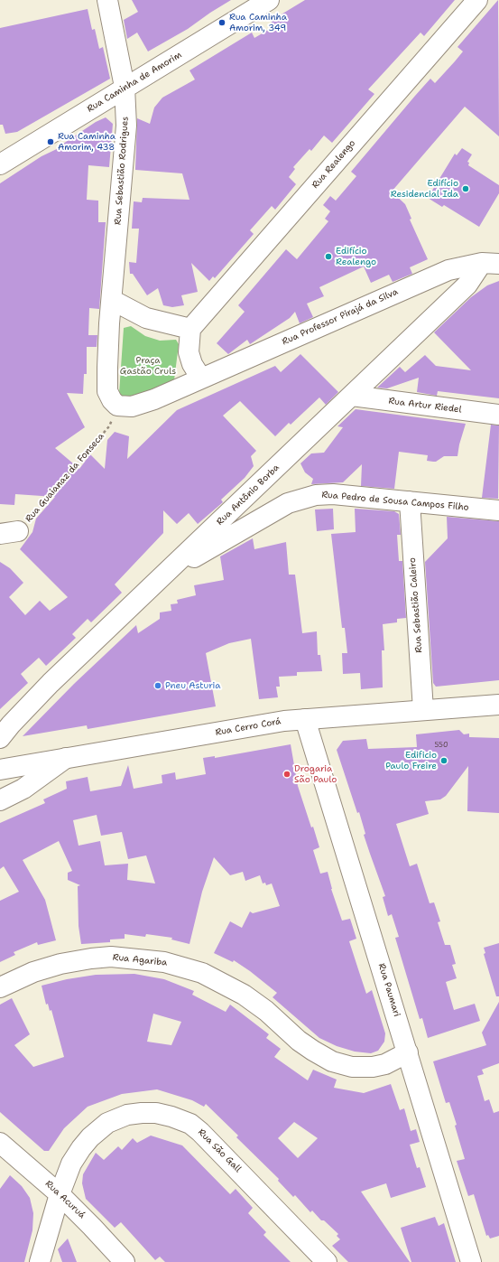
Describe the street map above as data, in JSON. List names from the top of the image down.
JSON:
{
  "streets": {
    "street": [
      "Rua Caminha de Amorim",
      "Rua Realengo",
      "Rua Sebastião Rodrigues",
      "Rua Professor Pirajá da Silva",
      "Rua Artur Riedel",
      "Rua Antônio Borba",
      "Rua Pedro de Sousa Campos Filho",
      "Rua Sebastião Caleiro",
      "Rua Cerro Corá",
      "Rua Agariba",
      "Rua Paumari",
      "Rua São Gall",
      "Rua Acuruá"
    ],
    "path": ["Rua Guaianaz da Fonseca"]
  },
  "crossings": [
    ["Rua Caminha de Amorim", "Rua Sebastião Rodrigues"],
    ["Rua Professor Pirajá da Silva", "Rua Antônio Borba"],
    ["Rua Artur Riedel", "Rua Antônio Borba"],
    ["Rua Antônio Borba", "Rua Pedro de Sousa Campos Filho"],
    ["Rua Pedro de Sousa Campos Filho", "Rua Sebastião Caleiro"],
    ["Rua Sebastião Caleiro", "Rua Cerro Corá"],
    ["Rua Cerro Corá", "Rua Paumari"],
    ["Rua Agariba", "Rua Paumari"],
    ["Rua São Gall", "Rua Acuruá"]
  ],
  "parks": ["Praça Gastão Cruls"],
  "places": [
    "Rua Caminha Amorim, 349",
    "Rua Caminha Amorim, 438",
    "Edifício Residencial Ida",
    "Edifício Realengo",
    "Pneu Asturia",
    "Edificio Paulo Freire",
    "Drogaria São Paulo"
  ],
  "house_numbers": ["550"]
}
